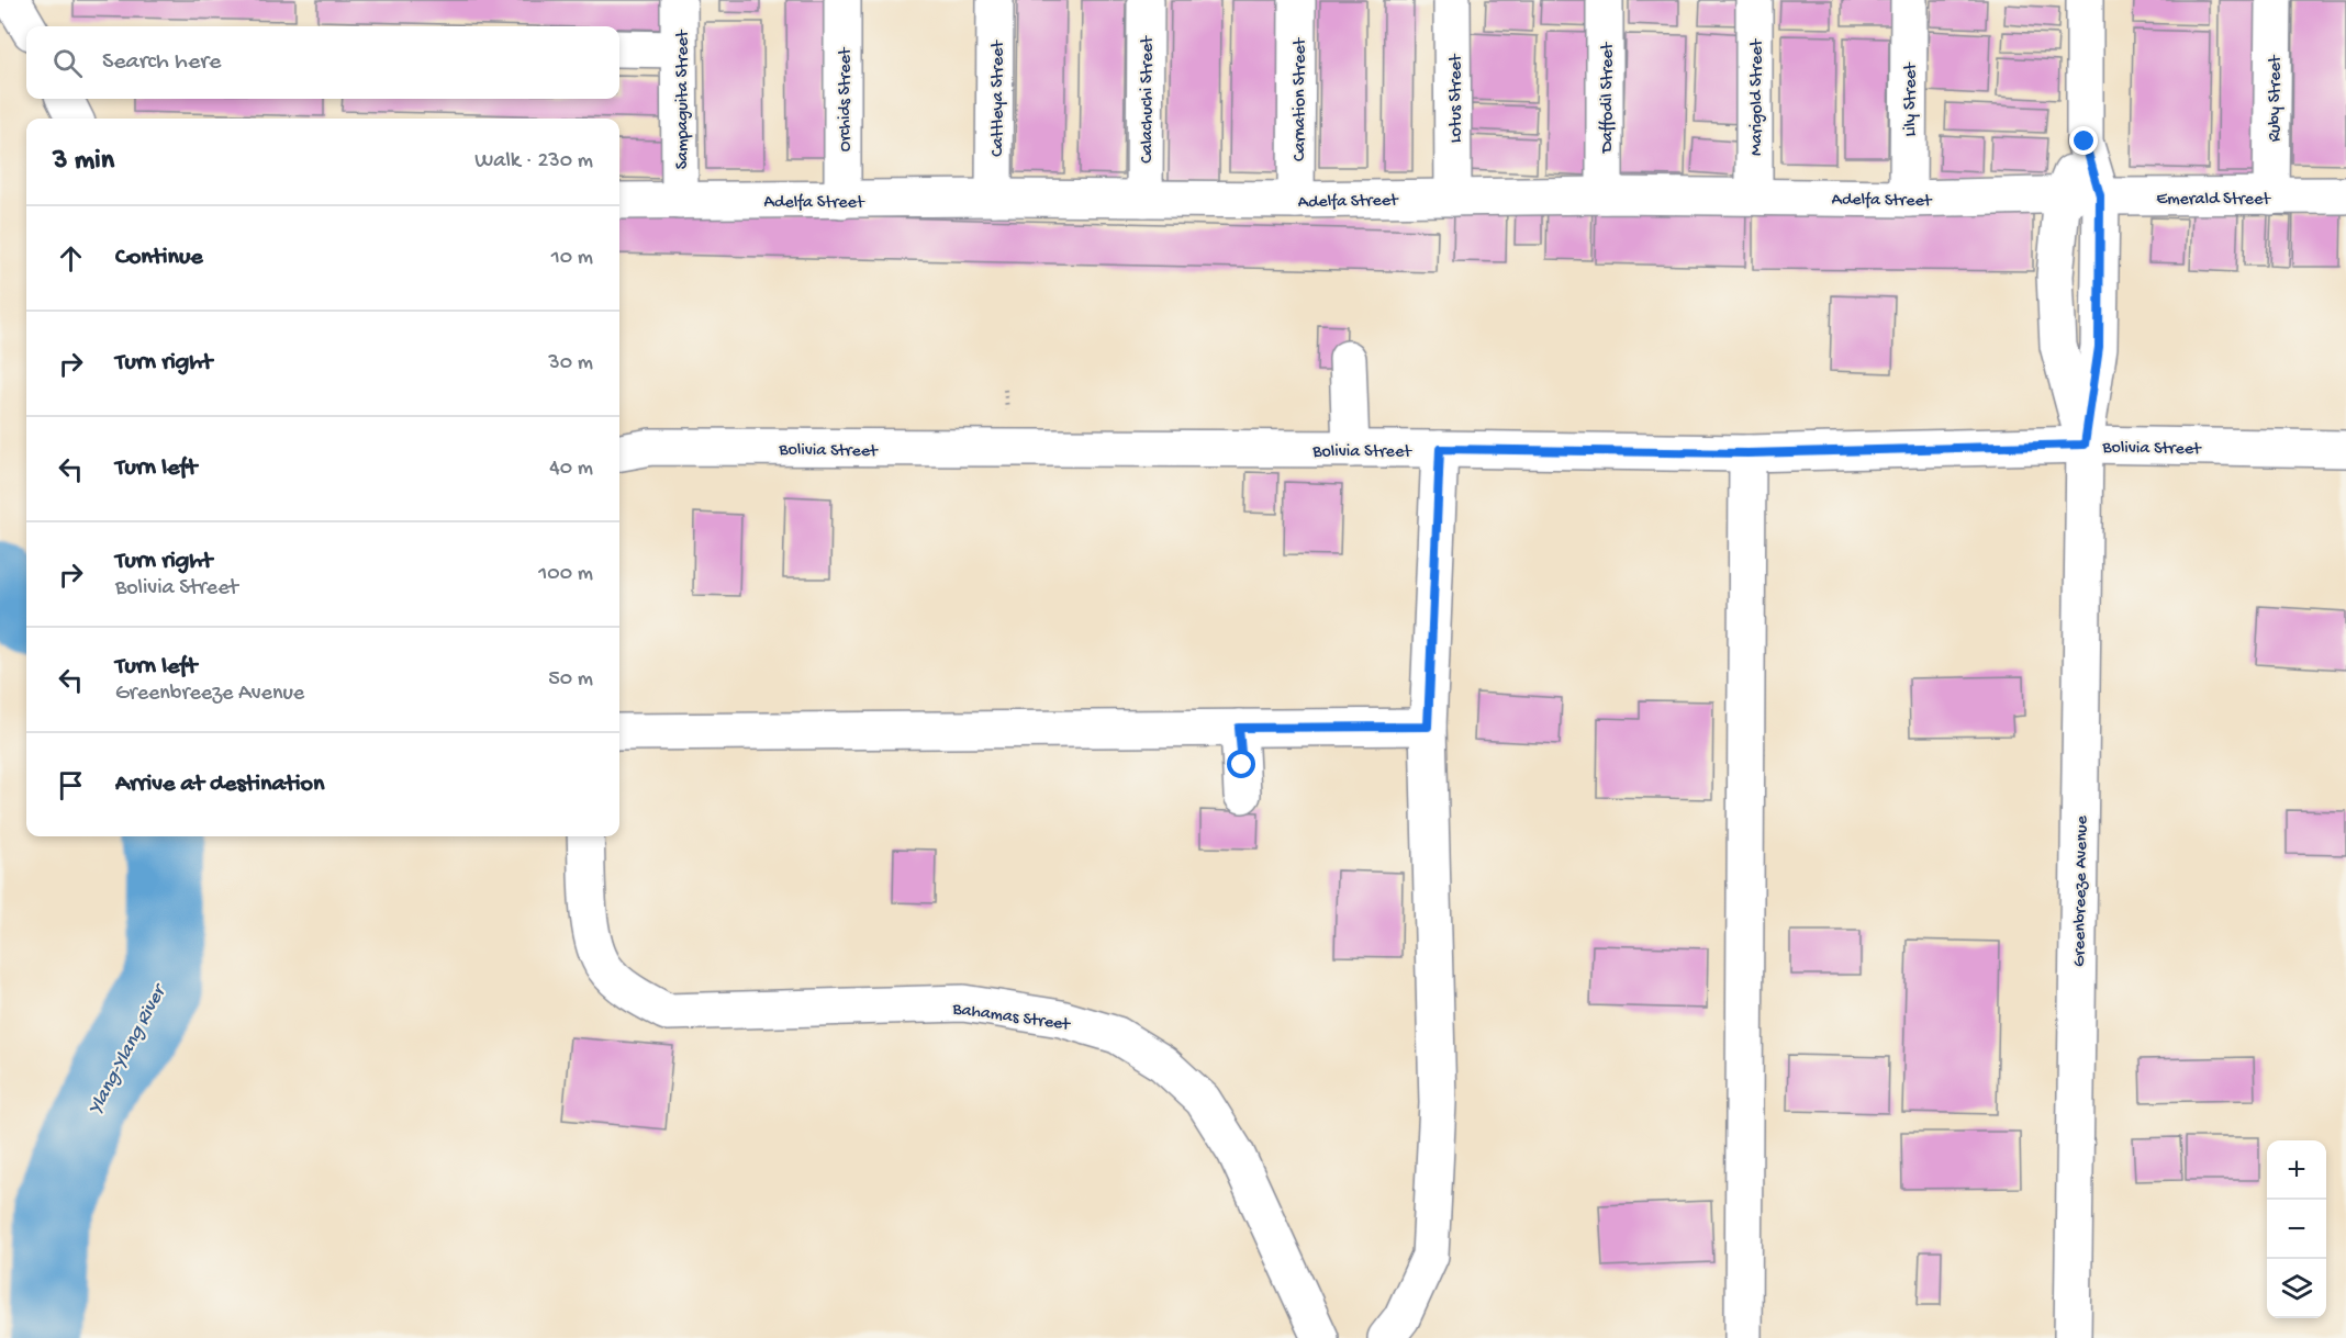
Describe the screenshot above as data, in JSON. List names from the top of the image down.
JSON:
{
  "streets": {
    "street": [
      "Daffodil Street",
      "Marigold Street",
      "Cattleya Street",
      "Lotus Street",
      "Ruby Street",
      "Sampaguita Street",
      "Orchids Street",
      "Calachuchi Street",
      "Carnation Street",
      "Lily Street",
      "Emerald Street",
      "Adelfa Street",
      "Bolivia Street",
      "Greenbreeze Avenue",
      "Bahamas Street"
    ]
  },
  "crossings": [
    ["Daffodil Street", "Adelfa Street"],
    ["Marigold Street", "Adelfa Street"],
    ["Cattleya Street", "Adelfa Street"],
    ["Lotus Street", "Adelfa Street"],
    ["Ruby Street", "Emerald Street"],
    ["Sampaguita Street", "Adelfa Street"],
    ["Orchids Street", "Adelfa Street"],
    ["Calachuchi Street", "Adelfa Street"],
    ["Carnation Street", "Adelfa Street"],
    ["Lily Street", "Adelfa Street"],
    ["Emerald Street", "Adelfa Street"],
    ["Emerald Street", "Greenbreeze Avenue"],
    ["Adelfa Street", "Greenbreeze Avenue"],
    ["Bolivia Street", "Greenbreeze Avenue"]
  ],
  "water": ["Ylang-Ylang River"],
  "page": {
    "search": "Search here",
    "heading": ["3 min", "Walk · 230 m"],
    "list": [
      ["Continue", "10 m"],
      ["Turn right", "30 m"],
      ["Turn left", "40 m"],
      ["Turn right", "Bolivia Street", "100 m"],
      ["Turn left", "Greenbreeze Avenue", "50 m"],
      "Arrive at destination"
    ],
    "map_buttons": ["+", "−"]
  }
}
